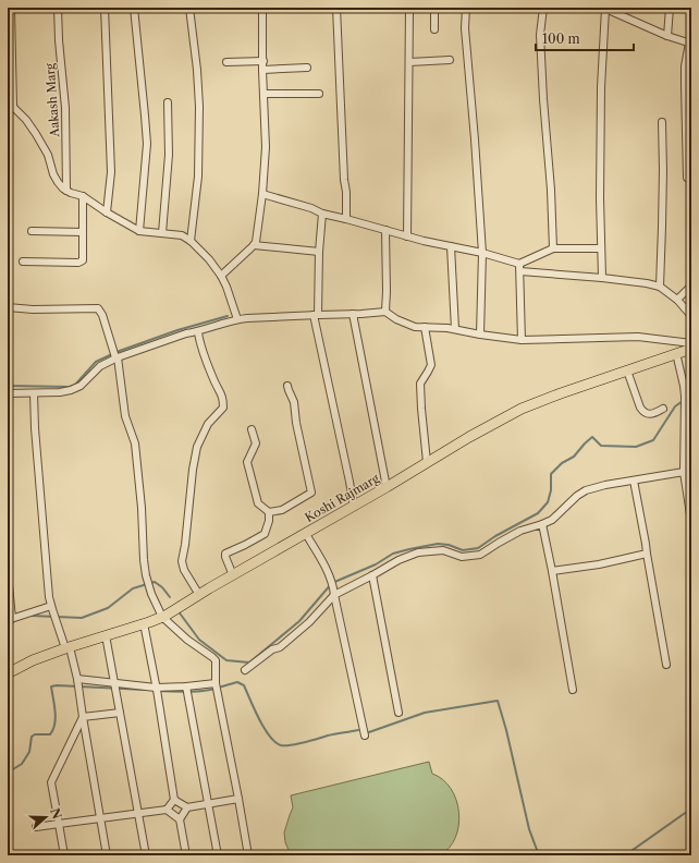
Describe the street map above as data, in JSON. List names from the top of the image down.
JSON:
{
  "streets": {
    "main road": ["Koshi Rajmarg"],
    "street": ["Aakash Marg"]
  },
  "scale_bar": "100 m",
  "north": "right"
}
